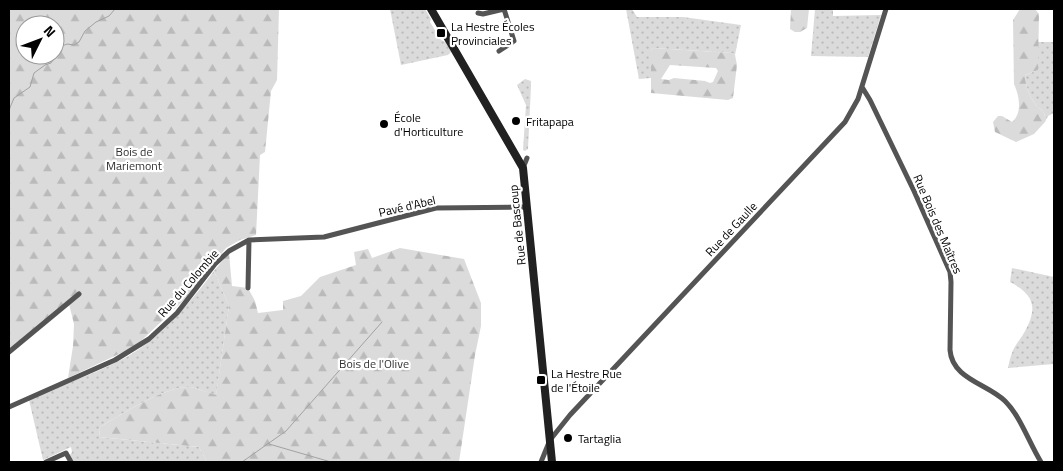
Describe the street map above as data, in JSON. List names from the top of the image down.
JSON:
{
  "streets": {
    "main road": ["Rue de Bascoup"],
    "street": [
      "Pavé d'Abel",
      "Rue Bois des Maîtres",
      "Rue de Gaulle",
      "Rue du Colombie"
    ]
  },
  "crossings": [
    ["Pavé d'Abel", "Rue de Bascoup"],
    ["Pavé d'Abel", "Rue du Colombie"],
    ["Rue Bois des Maîtres", "Rue de Gaulle"],
    ["Rue de Bascoup", "Rue de Gaulle"]
  ],
  "parks": ["Bois de Mariemont", "Bois de l'Olive"],
  "places": {
    "transit": ["La Hestre Écoles Provinciales", "La Hestre Rue de l'Étoile"],
    "other": ["Fritapapa", "École d'Horticulture", "Tartaglia"]
  },
  "north": "top right"
}
